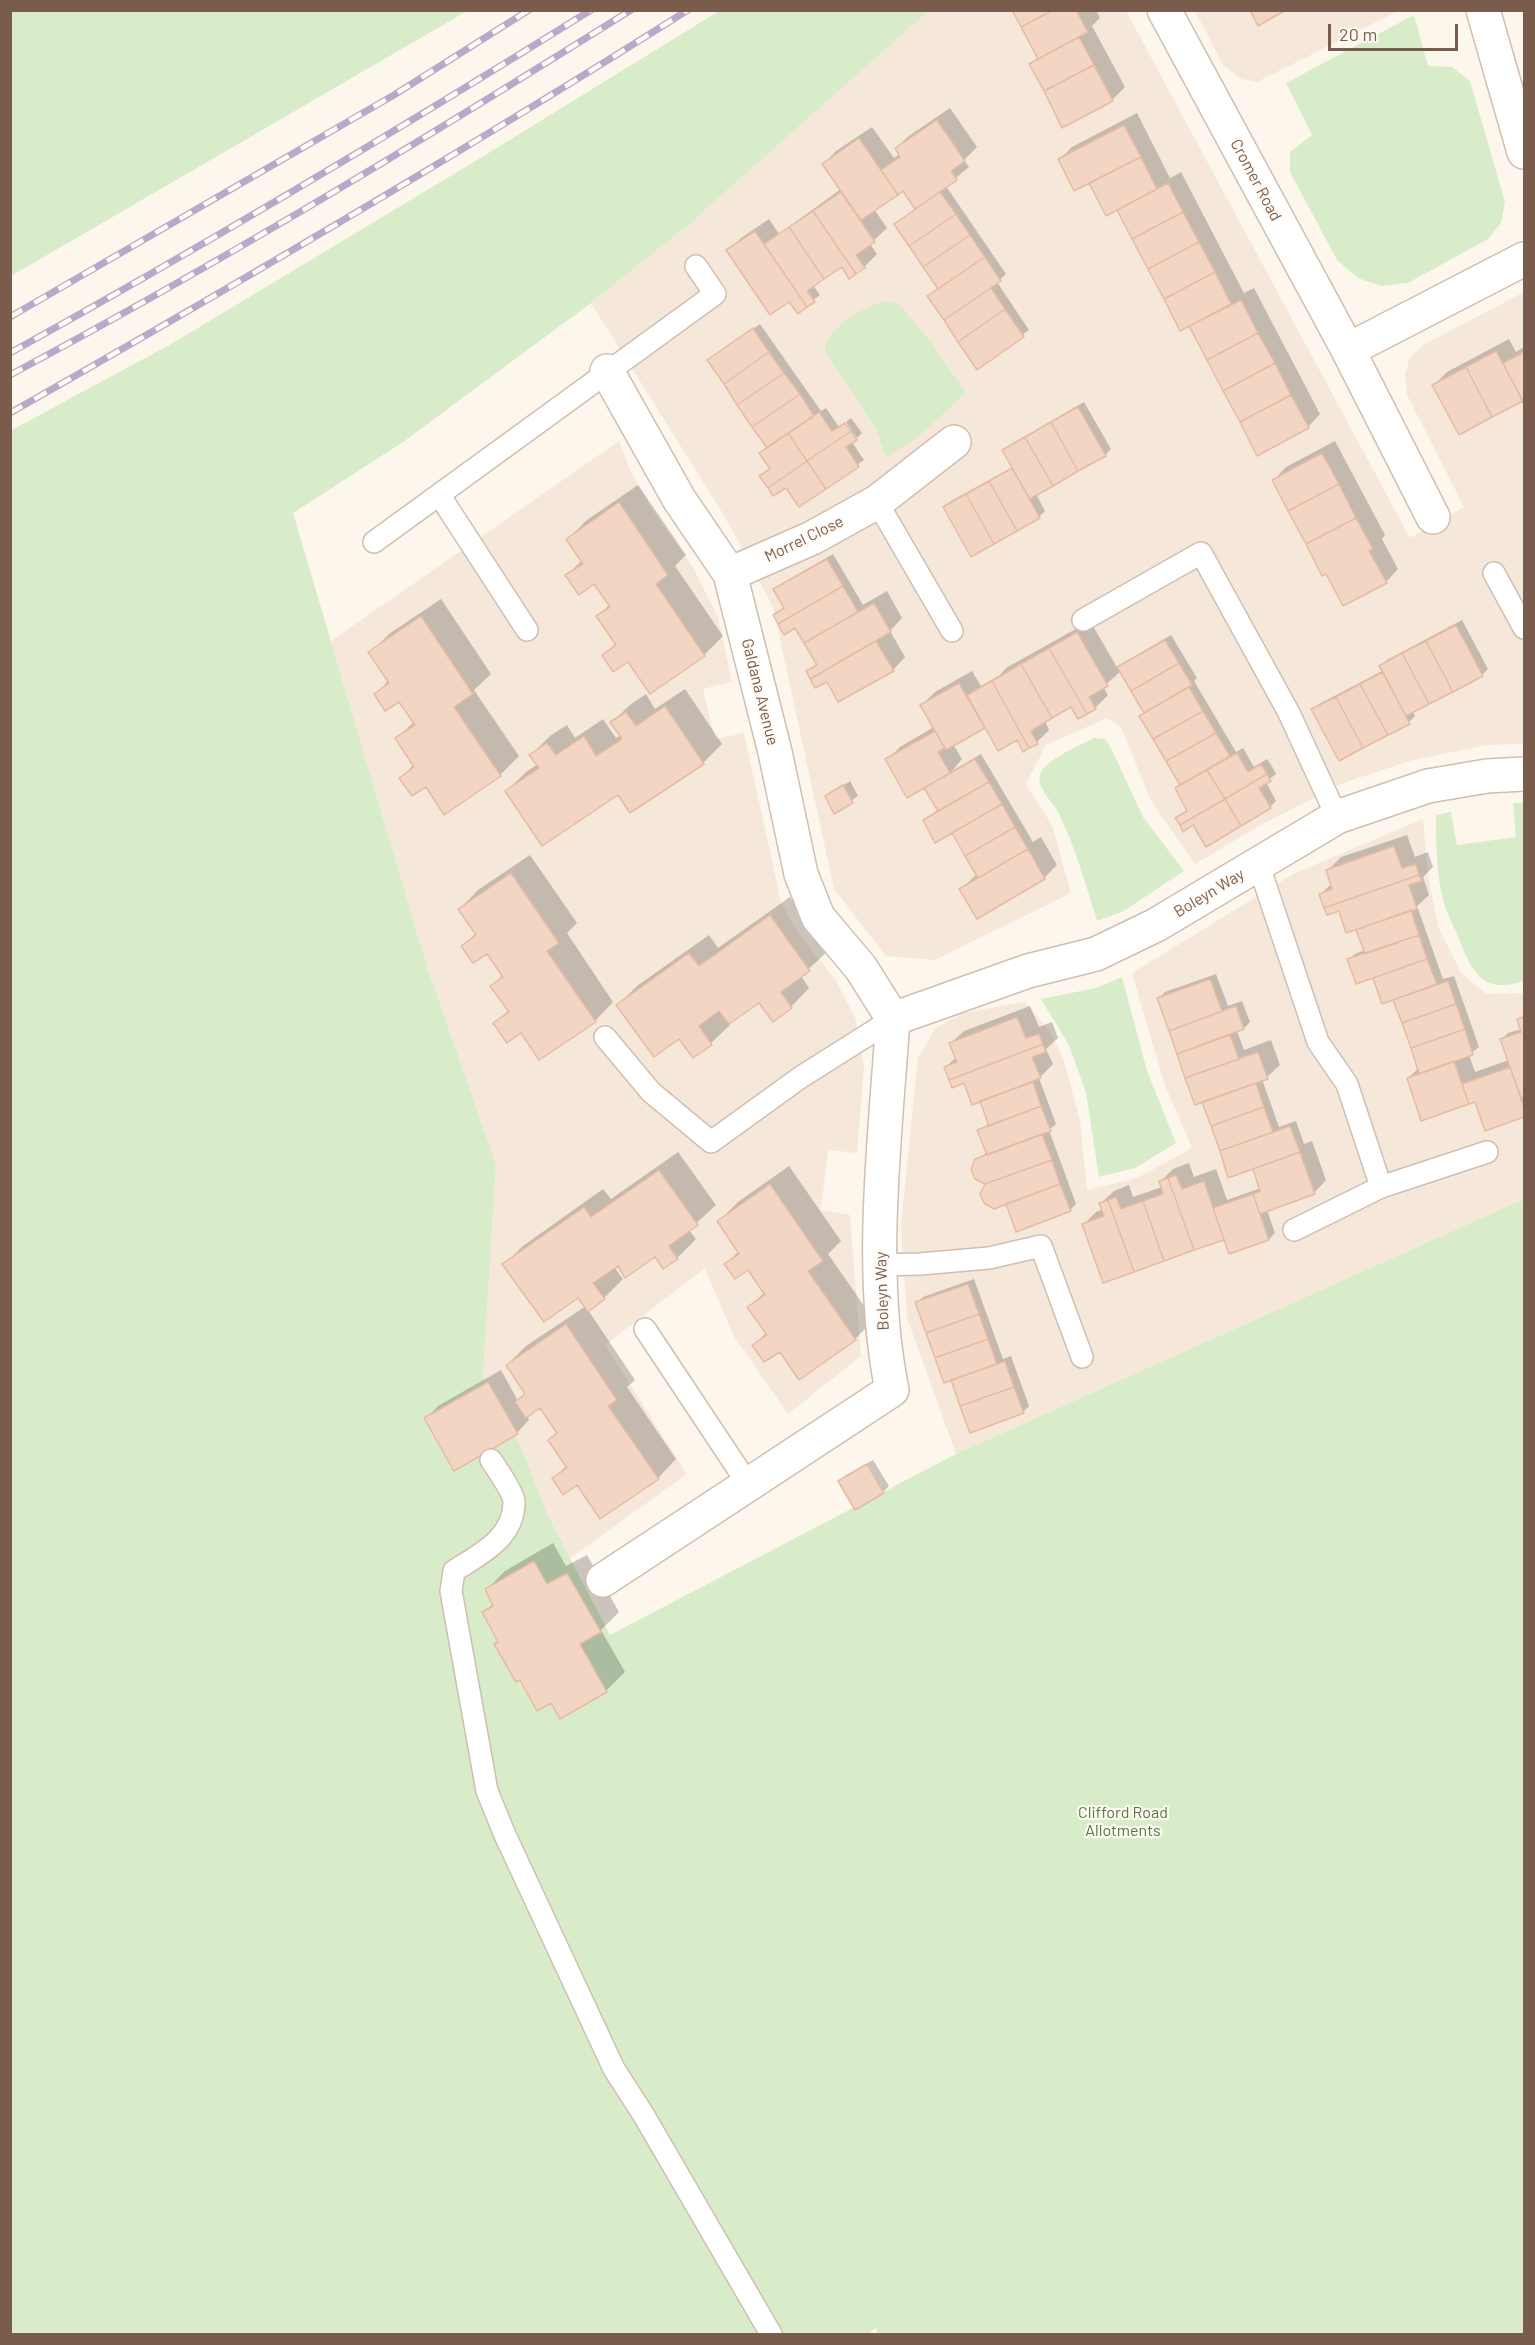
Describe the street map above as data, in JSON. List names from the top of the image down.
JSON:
{
  "streets": {
    "street": [
      "Cromer Road",
      "Morrel Close",
      "Galdana Avenue",
      "Boleyn Way"
    ]
  },
  "crossings": [
    ["Morrel Close", "Galdana Avenue"],
    ["Galdana Avenue", "Boleyn Way"]
  ],
  "parks": ["Clifford Road Allotments"],
  "scale_bar": "20 m"
}
